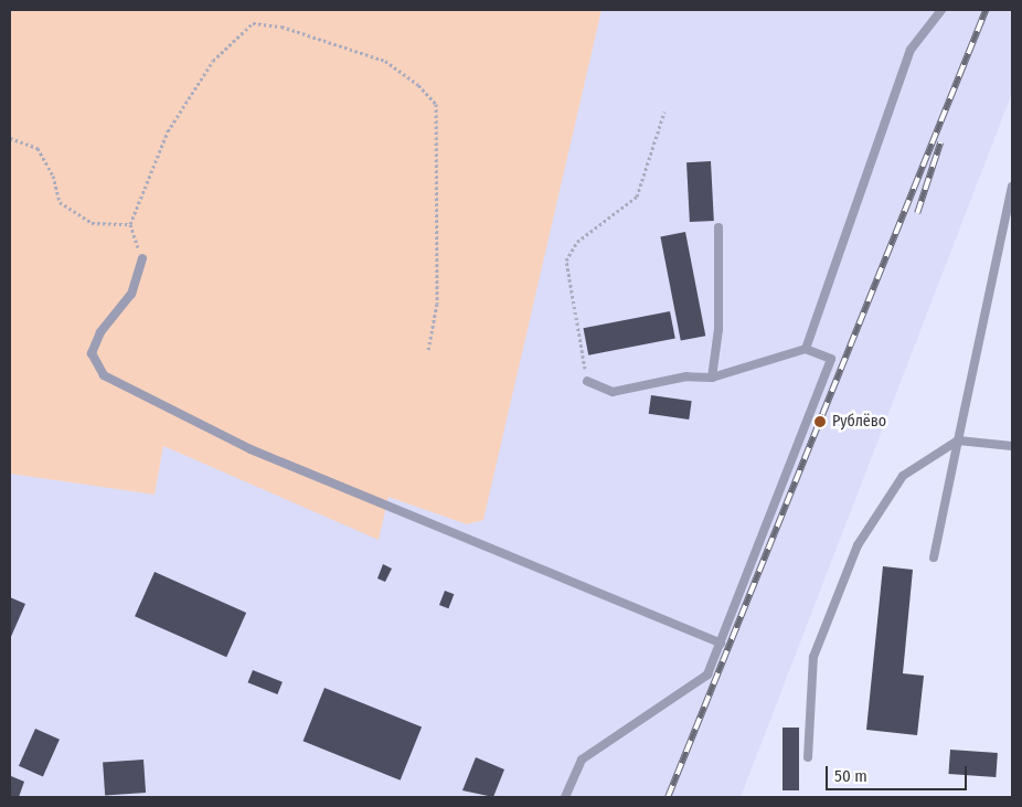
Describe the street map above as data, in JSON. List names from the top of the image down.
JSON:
{
  "places": ["Рублёво"],
  "scale_bar": "50 m"
}
